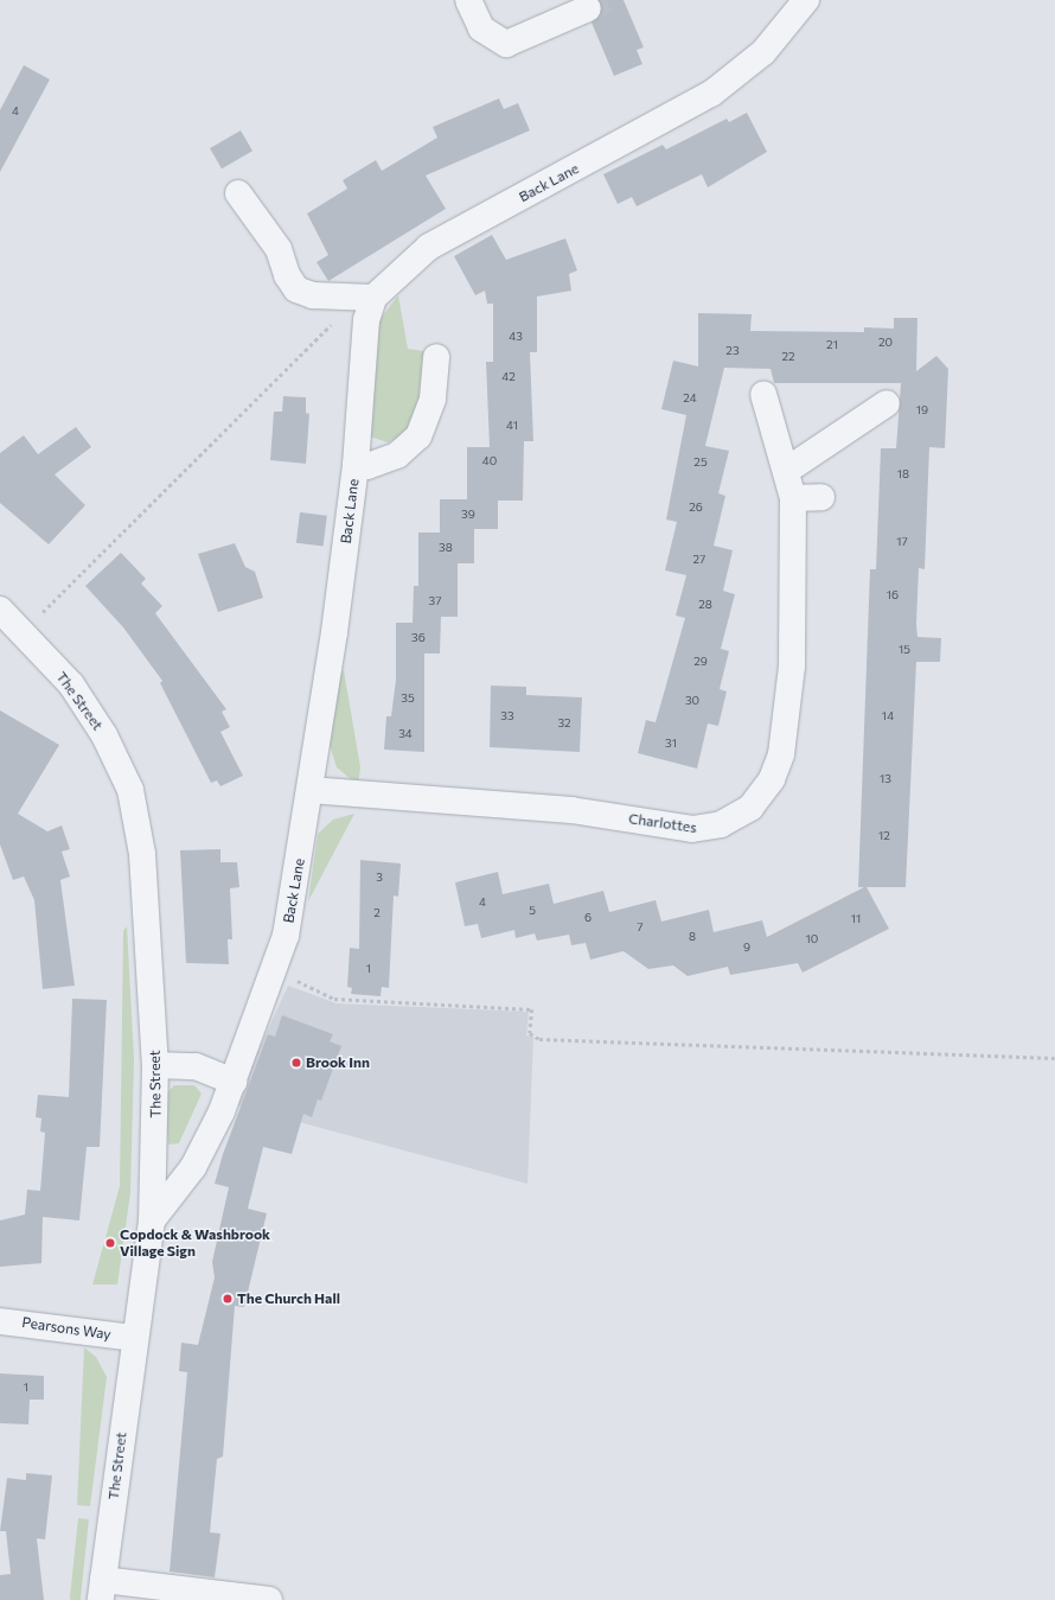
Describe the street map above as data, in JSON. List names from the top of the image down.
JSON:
{
  "streets": {
    "street": [
      "Back Lane",
      "The Street",
      "Charlottes",
      "Pearsons Way"
    ]
  },
  "crossings": [
    ["Back Lane", "The Street"],
    ["Back Lane", "Charlottes"],
    ["The Street", "Pearsons Way"]
  ],
  "places": ["Brook Inn", "Copdock & Washbrook Village Sign", "The Church Hall"],
  "house_numbers": [
    "4",
    "43",
    "20",
    "21",
    "23",
    "22",
    "42",
    "24",
    "19",
    "41",
    "40",
    "25",
    "18",
    "26",
    "39",
    "17",
    "38",
    "27",
    "16",
    "37",
    "28",
    "36",
    "15",
    "29",
    "35",
    "30",
    "33",
    "14",
    "32",
    "34",
    "31",
    "13",
    "12",
    "3",
    "4",
    "5",
    "2",
    "6",
    "11",
    "7",
    "8",
    "10",
    "9",
    "1",
    "1"
  ]
}
